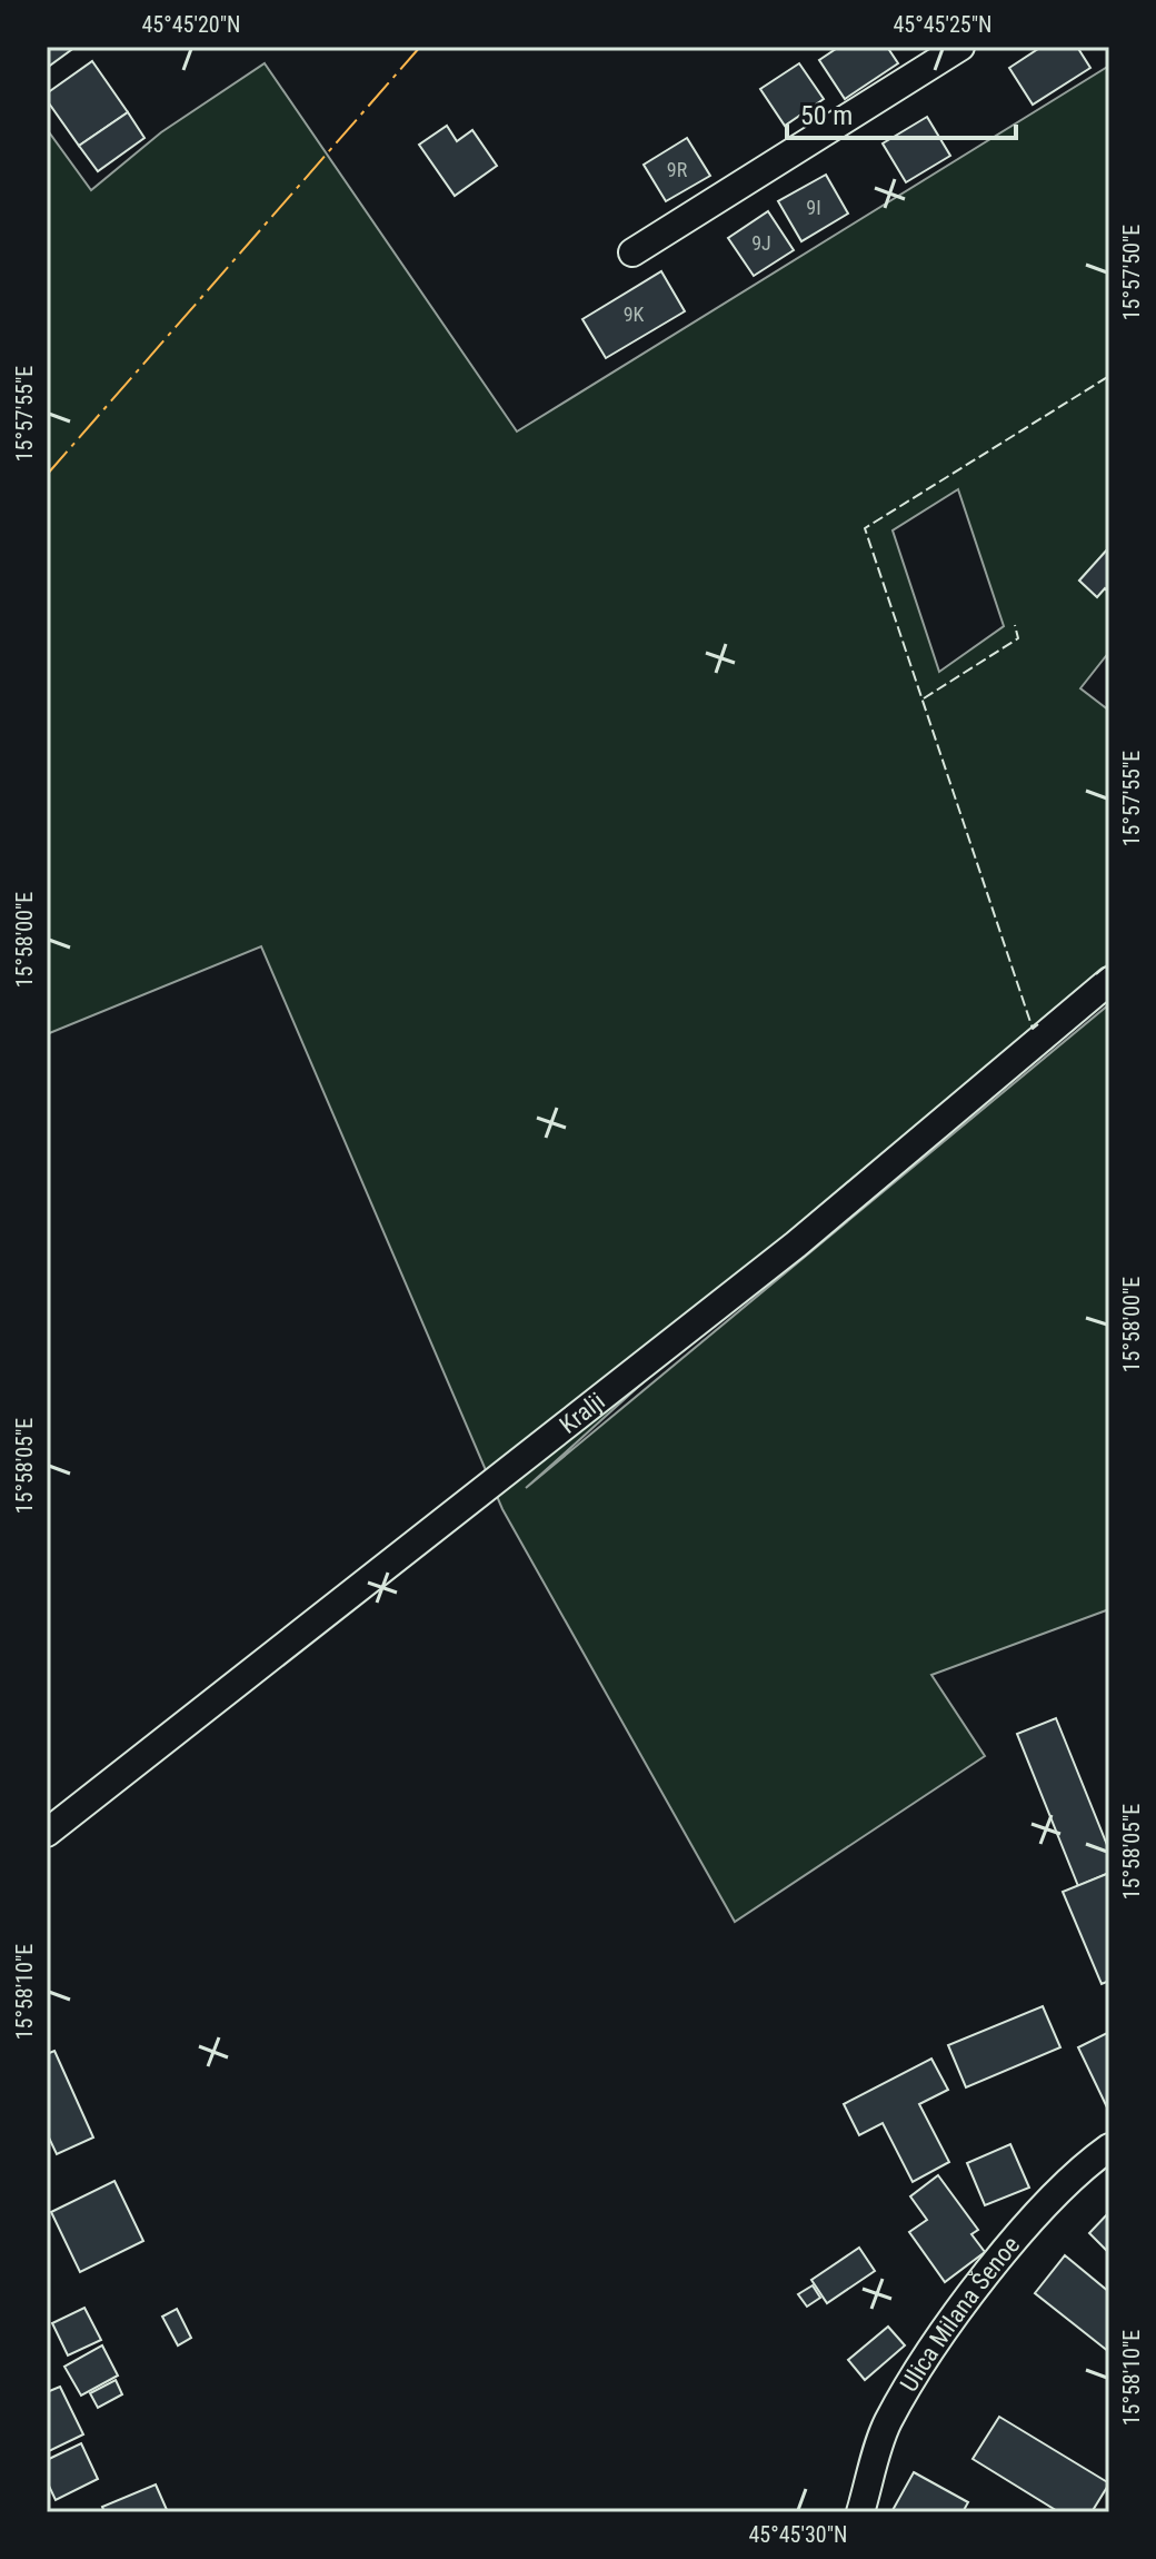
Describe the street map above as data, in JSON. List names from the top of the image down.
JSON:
{
  "streets": {
    "street": ["Kralji", "Ulica Milana Šenoe"]
  },
  "house_numbers": [
    "9R",
    "9I",
    "9J",
    "9K"
  ],
  "scale_bar": "50 m",
  "coordinates": [
    "45°45'20\"N",
    "45°45'25\"N",
    "15°57'50\"E",
    "15°57'55\"E",
    "15°58'00\"E",
    "15°58'05\"E",
    "15°58'10\"E",
    "45°45'30\"N"
  ]
}
